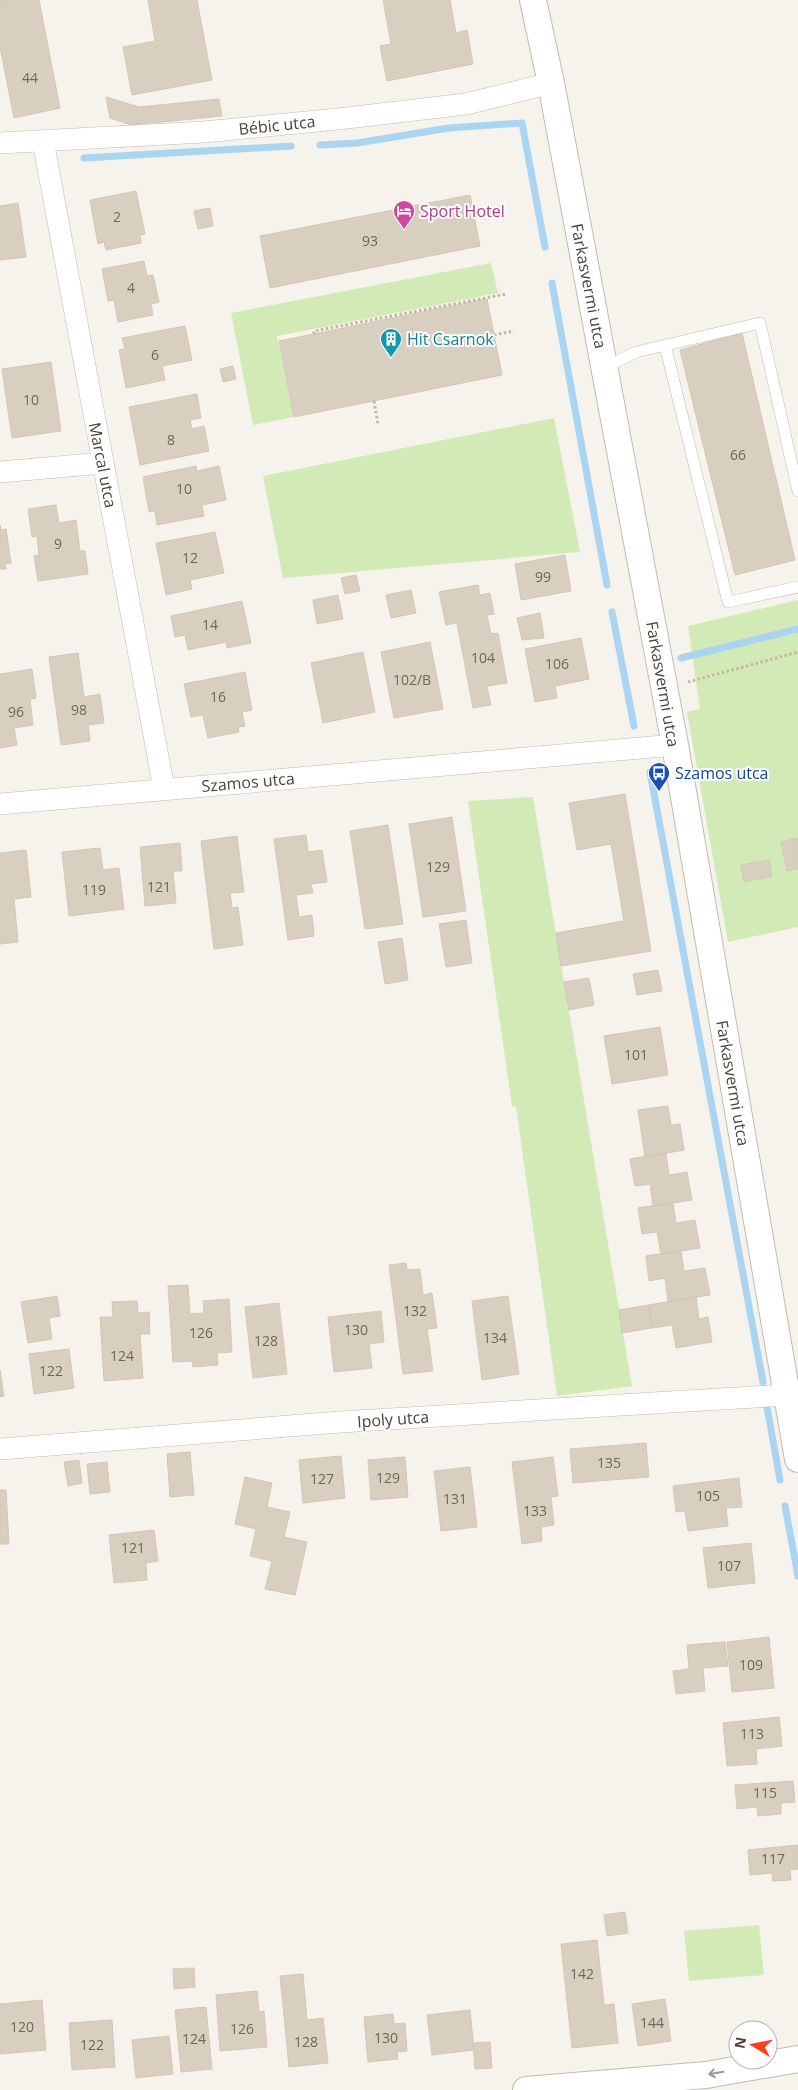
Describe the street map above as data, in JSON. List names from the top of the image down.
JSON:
{
  "streets": {
    "street": [
      "Bébic utca",
      "Farkasvermi utca",
      "Marcal utca",
      "Szamos utca",
      "Ipoly utca"
    ]
  },
  "crossings": [
    ["Bébic utca", "Farkasvermi utca"],
    ["Bébic utca", "Marcal utca"],
    ["Farkasvermi utca", "Szamos utca"],
    ["Farkasvermi utca", "Ipoly utca"],
    ["Marcal utca", "Szamos utca"]
  ],
  "places": {
    "hotel": ["Sport Hotel"],
    "building": ["Hit Csarnok"],
    "bus stop": ["Szamos utca"]
  },
  "house_numbers": [
    "44",
    "2",
    "93",
    "4",
    "6",
    "10",
    "8",
    "66",
    "10",
    "9",
    "12",
    "99",
    "14",
    "104",
    "106",
    "102/B",
    "16",
    "98",
    "96",
    "129",
    "121",
    "119",
    "101",
    "132",
    "130",
    "126",
    "134",
    "128",
    "124",
    "122",
    "135",
    "129",
    "127",
    "105",
    "131",
    "133",
    "121",
    "107",
    "109",
    "113",
    "115",
    "117",
    "142",
    "144",
    "120",
    "126",
    "130",
    "124",
    "128",
    "122"
  ],
  "north": "left"
}
